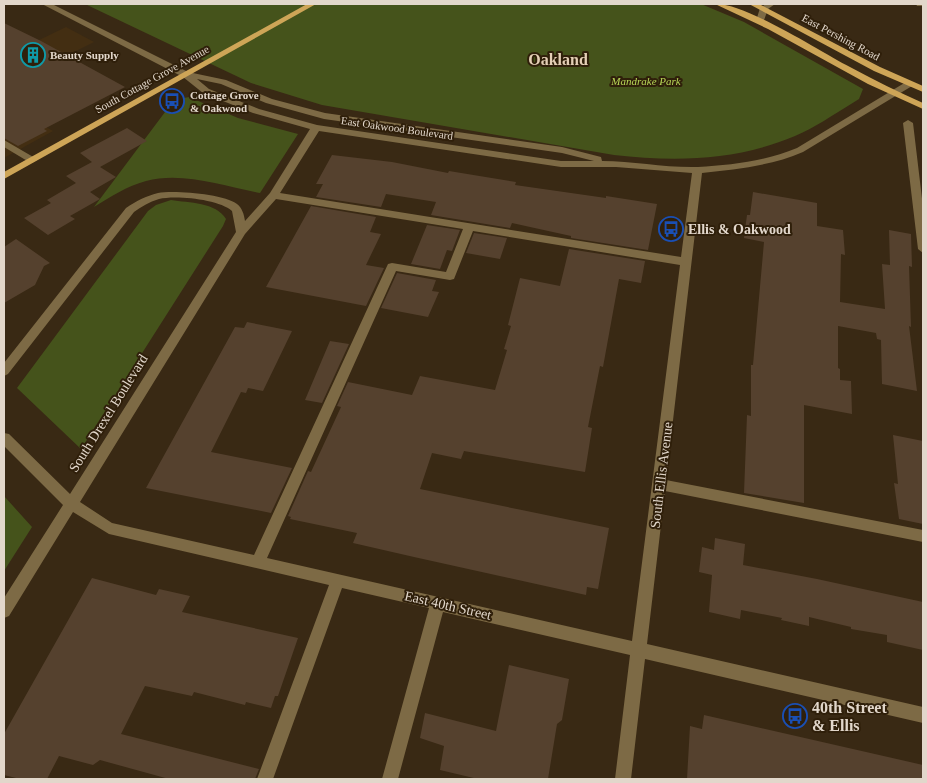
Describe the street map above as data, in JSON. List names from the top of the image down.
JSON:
{
  "streets": {
    "main road": ["East Pershing Road", "South Cottage Grove Avenue"],
    "street": [
      "East Oakwood Boulevard",
      "South Drexel Boulevard",
      "South Ellis Avenue",
      "East 40th Street"
    ]
  },
  "crossings": [
    ["East Pershing Road", "East Oakwood Boulevard"],
    ["South Cottage Grove Avenue", "East Oakwood Boulevard"],
    ["East Oakwood Boulevard", "South Drexel Boulevard"],
    ["East Oakwood Boulevard", "South Ellis Avenue"],
    ["South Drexel Boulevard", "East 40th Street"],
    ["South Ellis Avenue", "East 40th Street"]
  ],
  "districts": ["Oakland"],
  "parks": ["Mandrake Park"],
  "places": {
    "building": ["Beauty Supply"],
    "bus stop": ["Cottage Grove & Oakwood", "Ellis & Oakwood", "40th Street & Ellis"]
  }
}
